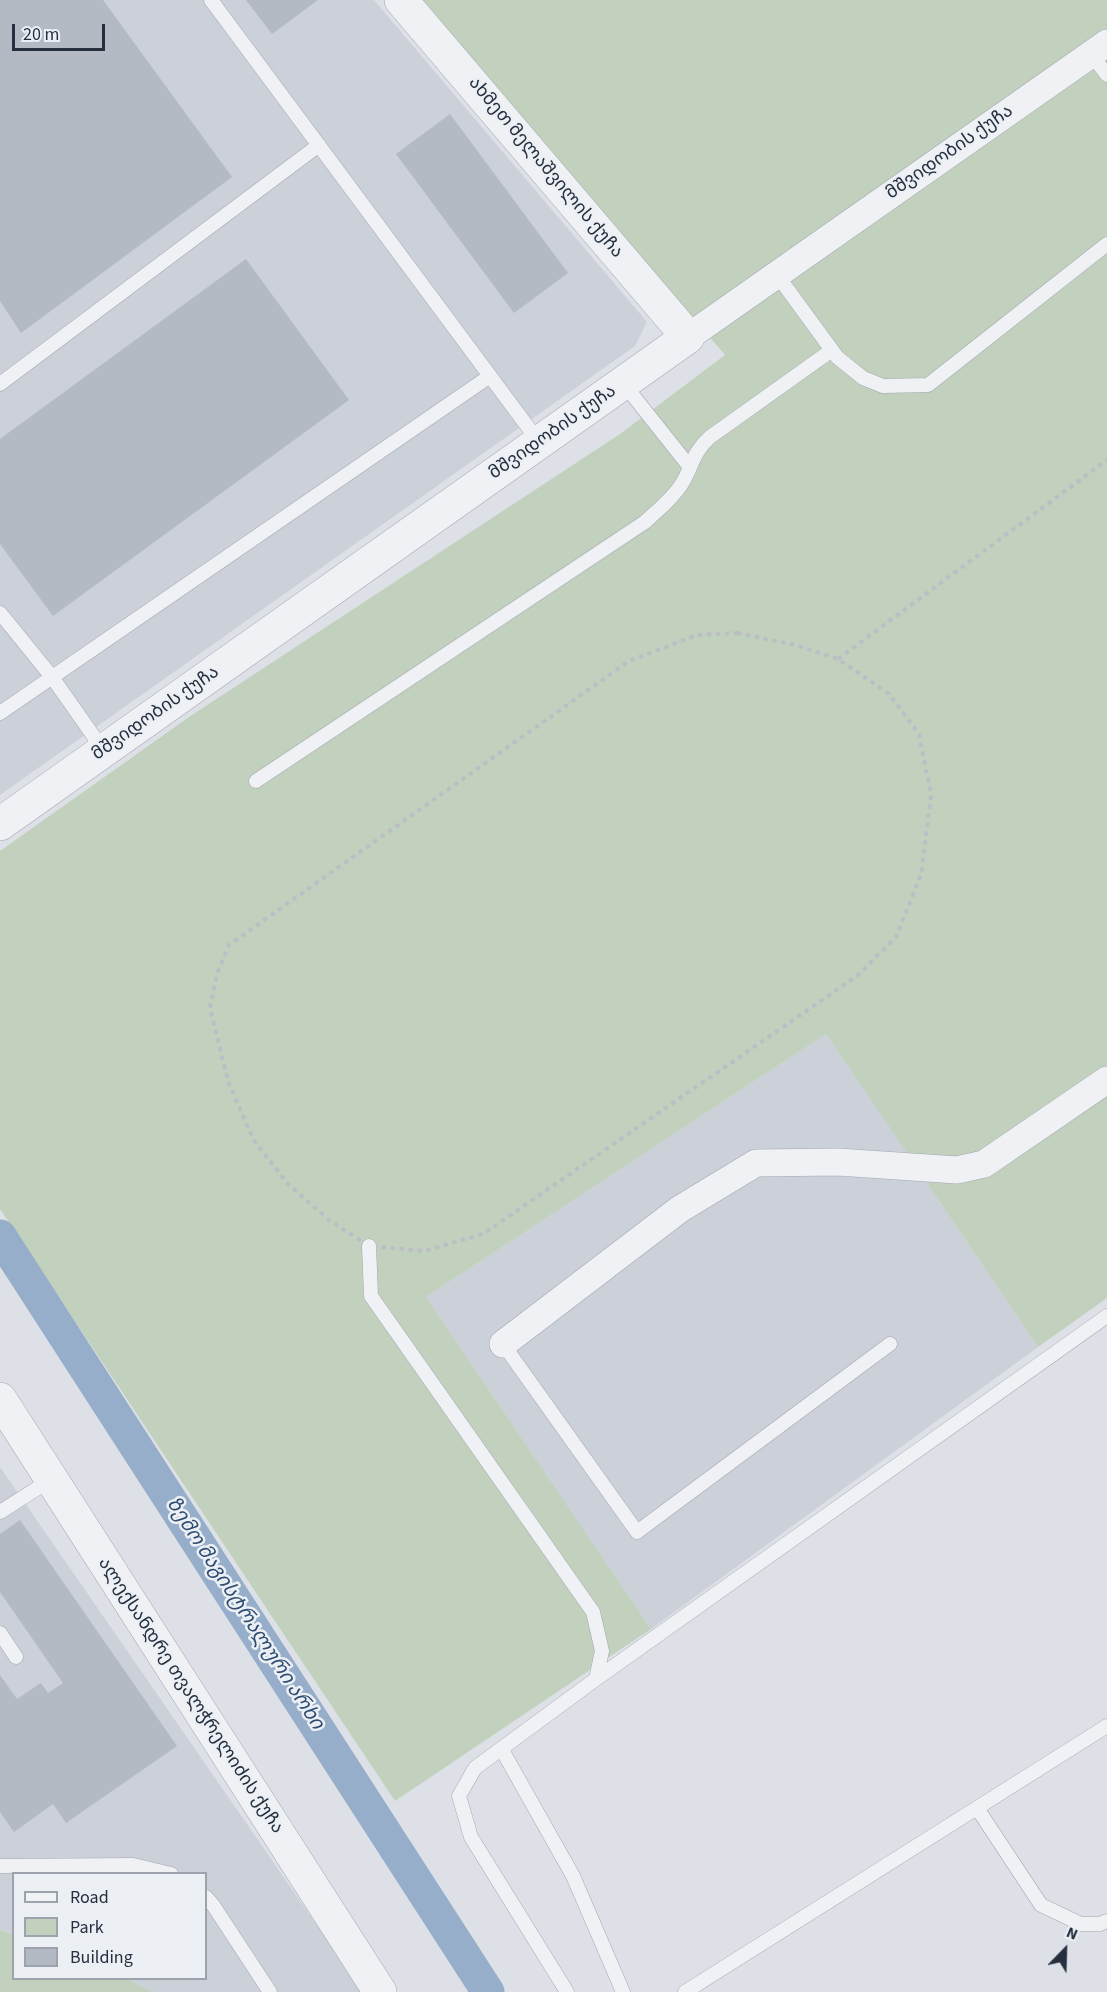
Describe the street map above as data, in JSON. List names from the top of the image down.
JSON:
{
  "streets": {
    "street": ["მშვიდობის ქუჩა", "ახმეთ მელაშვილის ქუჩა", "ალექსანდრე თვალჭრელიძის ქუჩა"]
  },
  "crossings": [
    ["მშვიდობის ქუჩა", "ახმეთ მელაშვილის ქუჩა"]
  ],
  "water": ["ზემო მაგისტრალური არხი"],
  "legend": ["Road", "Park", "Building"],
  "scale_bar": "20 m",
  "north": "top right"
}
